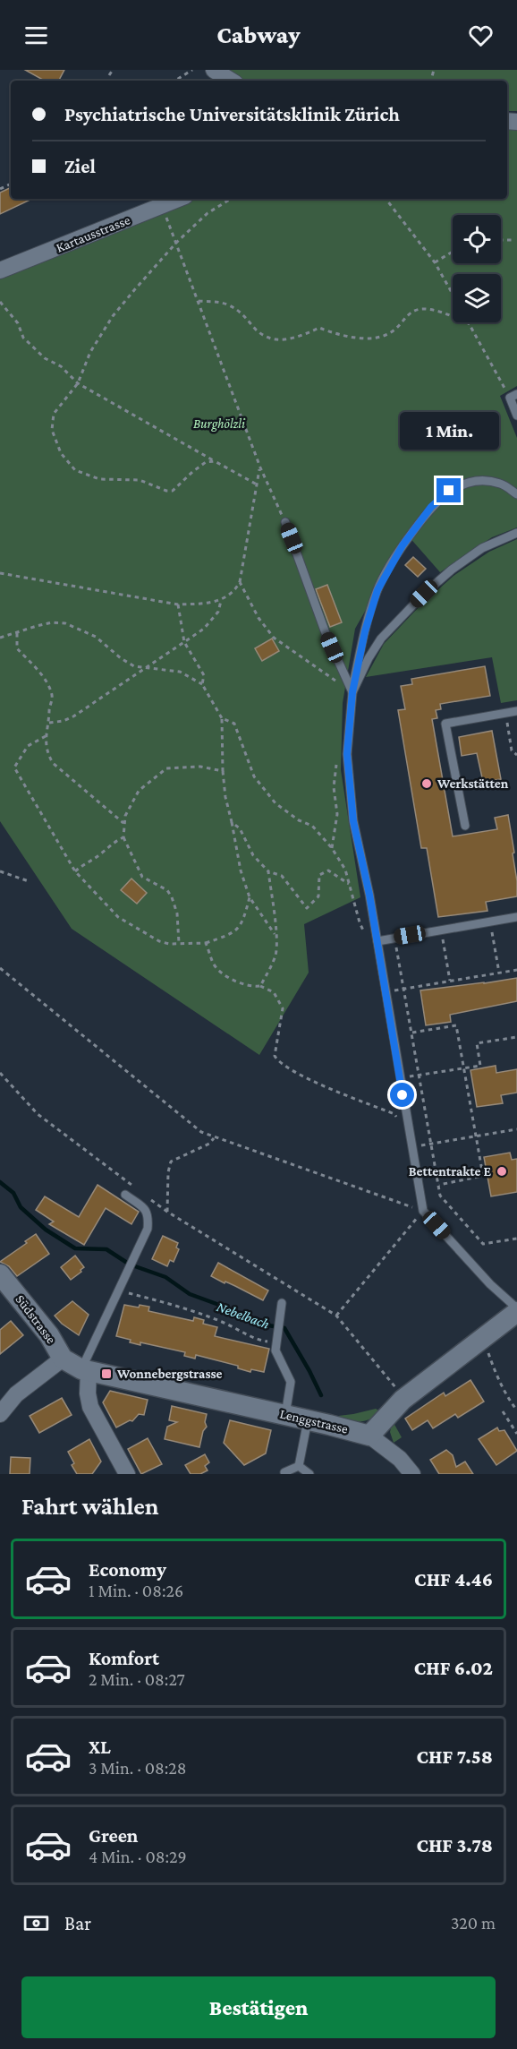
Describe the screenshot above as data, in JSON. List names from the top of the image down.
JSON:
{
  "streets": {
    "street": ["Kartausstrasse", "Südstrasse", "Lenggstrasse"]
  },
  "crossings": [
    ["Südstrasse", "Lenggstrasse"]
  ],
  "water": ["Nebelbach"],
  "parks": ["Burghölzli"],
  "places": {
    "other": ["Werkstätten", "Bettentrakte E"],
    "transit": ["Wonnebergstrasse"]
  },
  "page": {
    "header": "Cabway",
    "banner": ["Psychiatrische Universitätsklinik Zürich", "Ziel"],
    "bubble": "1 Min.",
    "heading": "Fahrt wählen",
    "list": [
      {
        "name": "Economy",
        "note": "1 Min. · 08:26",
        "value": "CHF 4.46"
      },
      {
        "name": "Komfort",
        "note": "2 Min. · 08:27",
        "value": "CHF 6.02"
      },
      {
        "name": "XL",
        "note": "3 Min. · 08:28",
        "value": "CHF 7.58"
      },
      {
        "name": "Green",
        "note": "4 Min. · 08:29",
        "value": "CHF 3.78"
      }
    ],
    "pay": ["Bar", "320 m"],
    "buttons": "Bestätigen"
  }
}
